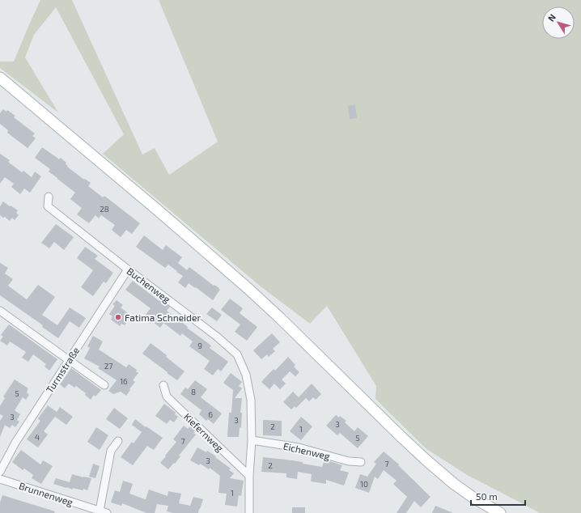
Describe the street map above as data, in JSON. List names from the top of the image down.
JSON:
{
  "streets": {
    "street": [
      "Buchenweg",
      "Turmstraße",
      "Kiefernweg",
      "Eichenweg",
      "Brunnenweg"
    ]
  },
  "crossings": [
    ["Buchenweg", "Turmstraße"],
    ["Buchenweg", "Kiefernweg"],
    ["Buchenweg", "Eichenweg"]
  ],
  "places": ["Fatima Schneider"],
  "house_numbers": [
    "28",
    "9",
    "27",
    "16",
    "8",
    "5",
    "6",
    "3",
    "3",
    "3",
    "2",
    "1",
    "4",
    "5",
    "7",
    "3",
    "7",
    "2",
    "10",
    "1"
  ],
  "scale_bar": "50 m",
  "north": "top left"
}
